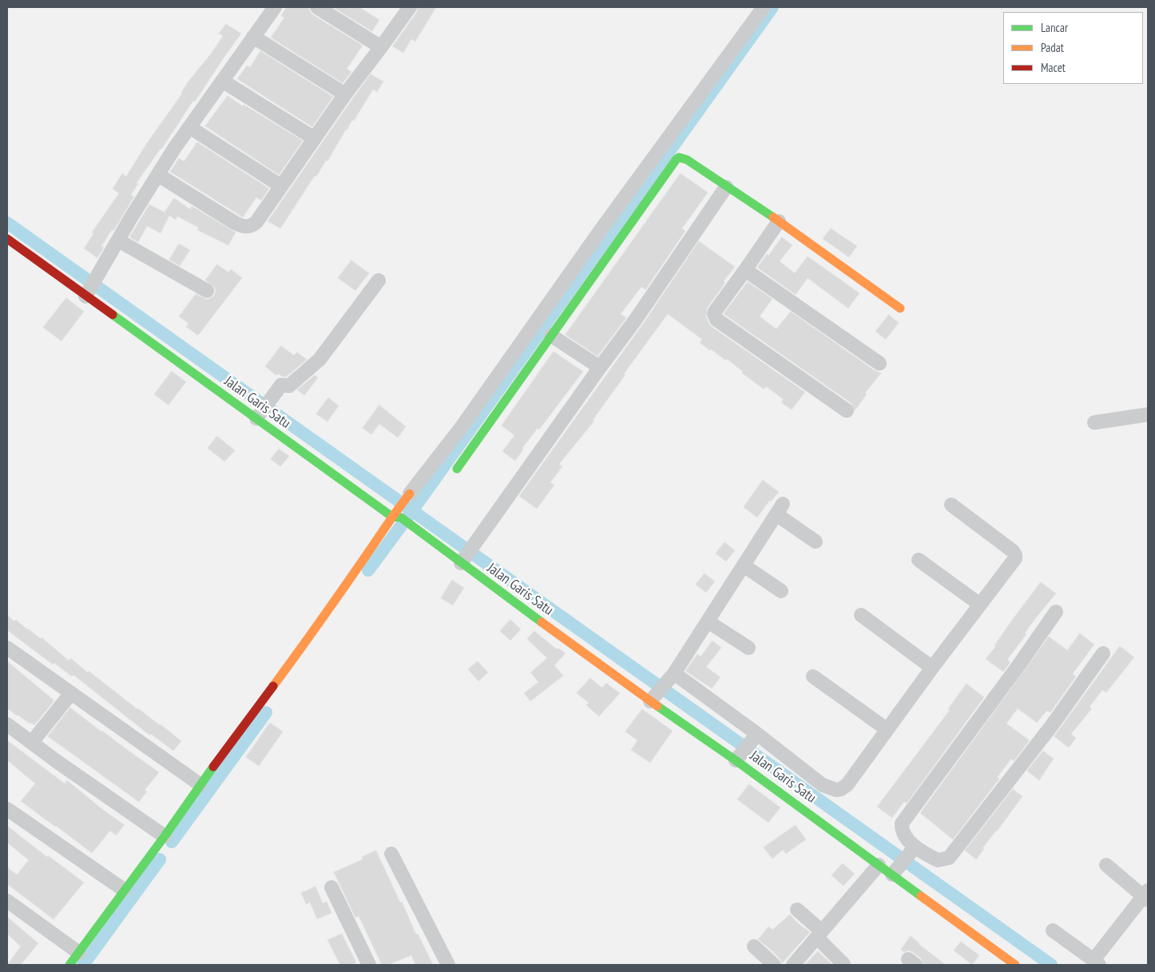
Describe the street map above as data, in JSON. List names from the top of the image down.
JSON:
{
  "streets": {
    "street": ["Jalan Garis Satu"]
  },
  "legend": ["Lancar", "Padat", "Macet"]
}
